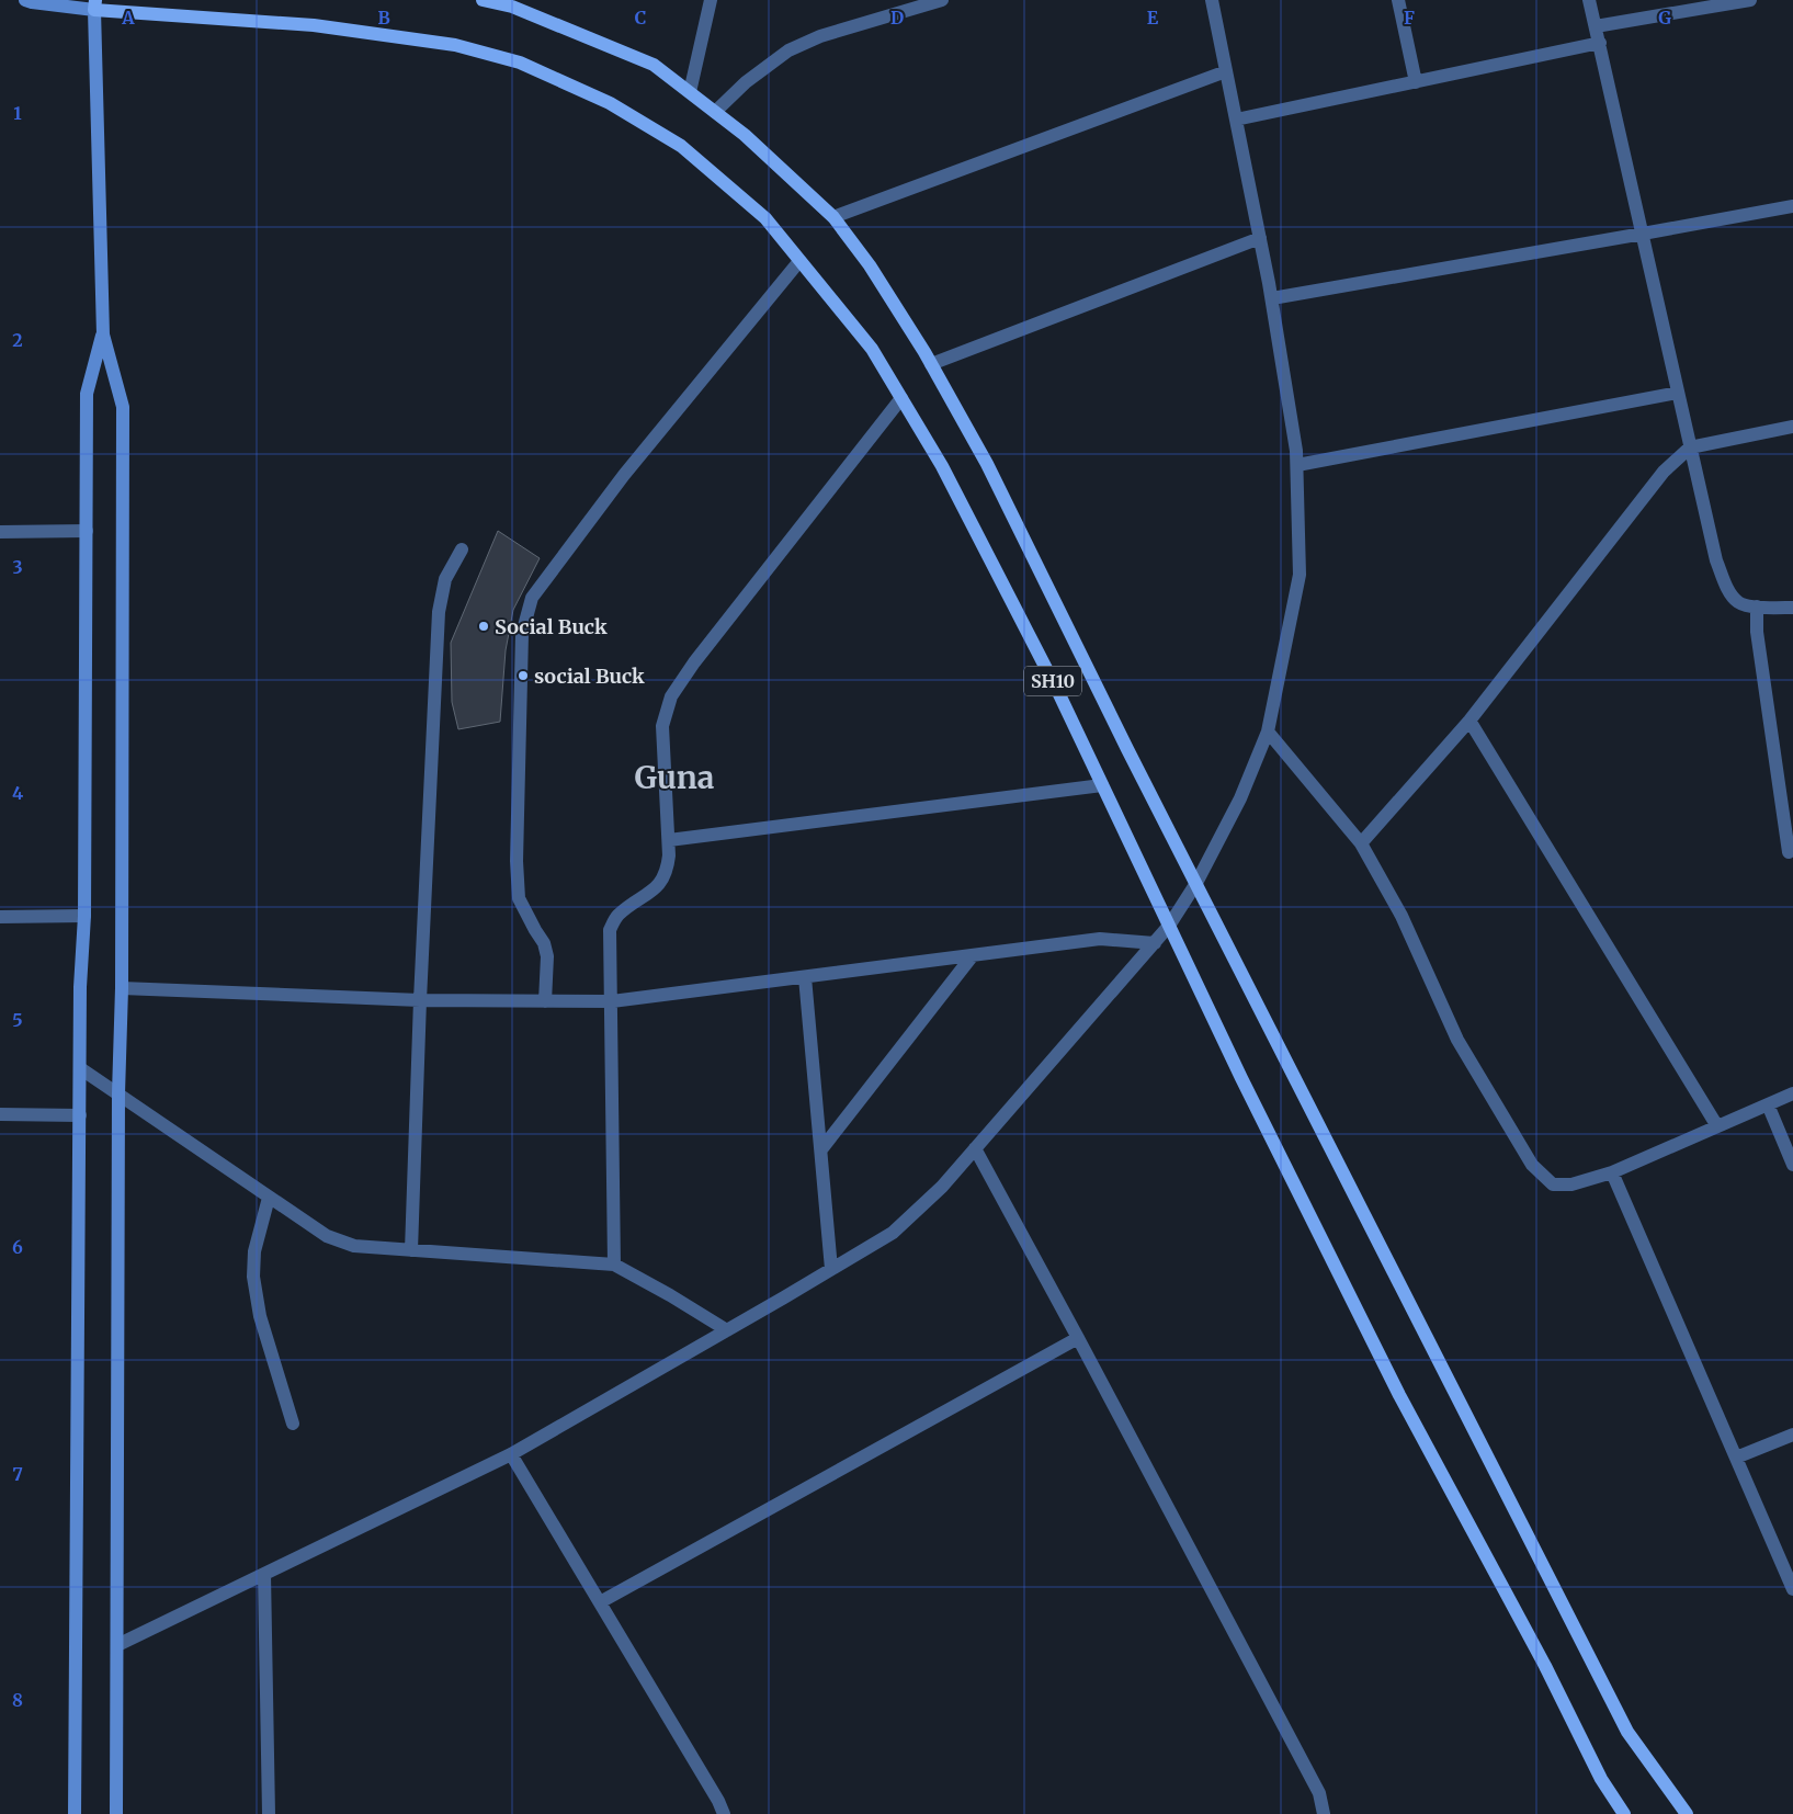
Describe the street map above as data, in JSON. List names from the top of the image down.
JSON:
{
  "streets": {
    "main road": ["SH10"]
  },
  "districts": ["Guna"],
  "places": ["Social Buck", "social Buck"],
  "grid": {
    "columns": [
      "A",
      "B",
      "C",
      "D",
      "E",
      "F",
      "G"
    ],
    "rows": [
      "1",
      "2",
      "3",
      "4",
      "5",
      "6",
      "7",
      "8"
    ]
  }
}
